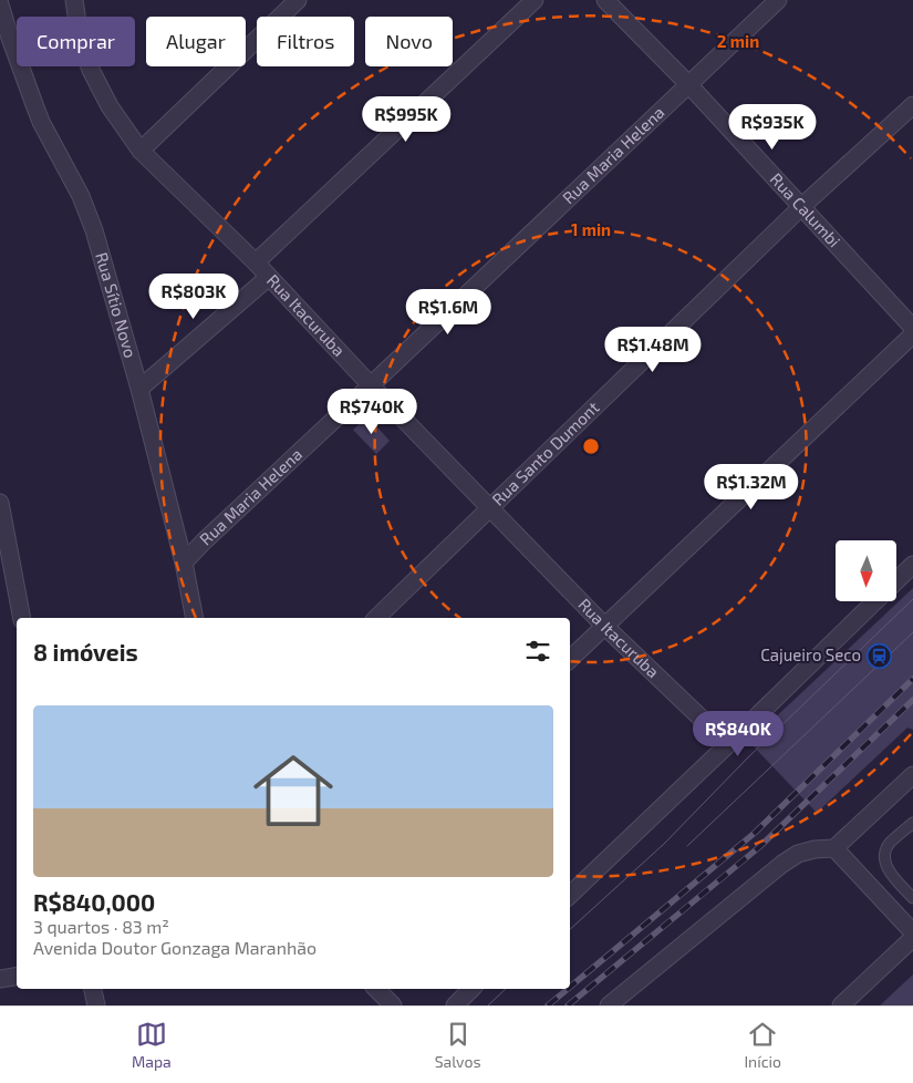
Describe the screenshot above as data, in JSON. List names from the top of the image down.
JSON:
{
  "streets": {
    "street": [
      "Rua Maria Helena",
      "Rua Calumbi",
      "Rua Sítio Novo",
      "Rua Itacuruba",
      "Rua Santo Dumont"
    ]
  },
  "crossings": [
    ["Rua Maria Helena", "Rua Calumbi"],
    ["Rua Maria Helena", "Rua Sítio Novo"],
    ["Rua Maria Helena", "Rua Itacuruba"],
    ["Rua Calumbi", "Rua Santo Dumont"],
    ["Rua Itacuruba", "Rua Santo Dumont"]
  ],
  "places": {
    "station": ["Cajueiro Seco"]
  },
  "north": "bottom",
  "page": {
    "chip": [
      "Comprar",
      "Alugar",
      "Filtros",
      "Novo"
    ],
    "price": [
      "R$995K",
      "R$935K",
      "R$803K",
      "R$1.6M",
      "R$1.48M",
      "R$740K",
      "R$1.32M",
      "R$840K"
    ],
    "heading": "8 imóveis",
    "list": [
      {
        "name": "R$840,000",
        "note": "3 quartos · 83 m² · Avenida Doutor Gonzaga Maranhão"
      }
    ],
    "tabs": ["Mapa", "Salvos", "Início"]
  },
  "rings": ["2 min", "1 min"]
}
